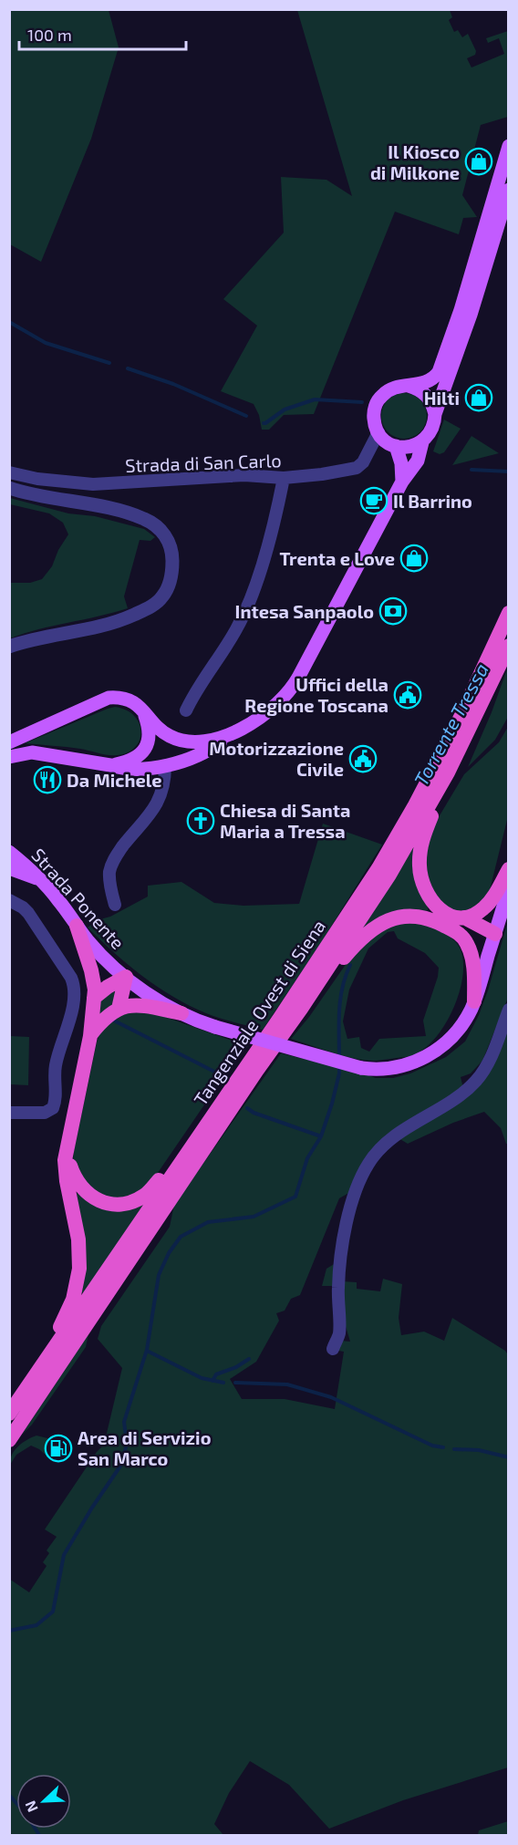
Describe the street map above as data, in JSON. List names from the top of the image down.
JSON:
{
  "streets": {
    "highway": ["Tangenziale Ovest di Siena"],
    "main road": ["Strada Ponente"],
    "street": ["Strada di San Carlo"]
  },
  "water": ["Torrente Tressa"],
  "places": {
    "shop": ["Il Kiosco di Milkone", "Hilti", "Trenta e Love"],
    "cafe": ["Il Barrino"],
    "bank": ["Intesa Sanpaolo"],
    "public building": ["Uffici della Regione Toscana", "Motorizzazione Civile"],
    "restaurant": ["Da Michele"],
    "church": ["Chiesa di Santa Maria a Tressa"],
    "fuel station": ["Area di Servizio San Marco"]
  },
  "scale_bar": "100 m",
  "north": "bottom left"
}
